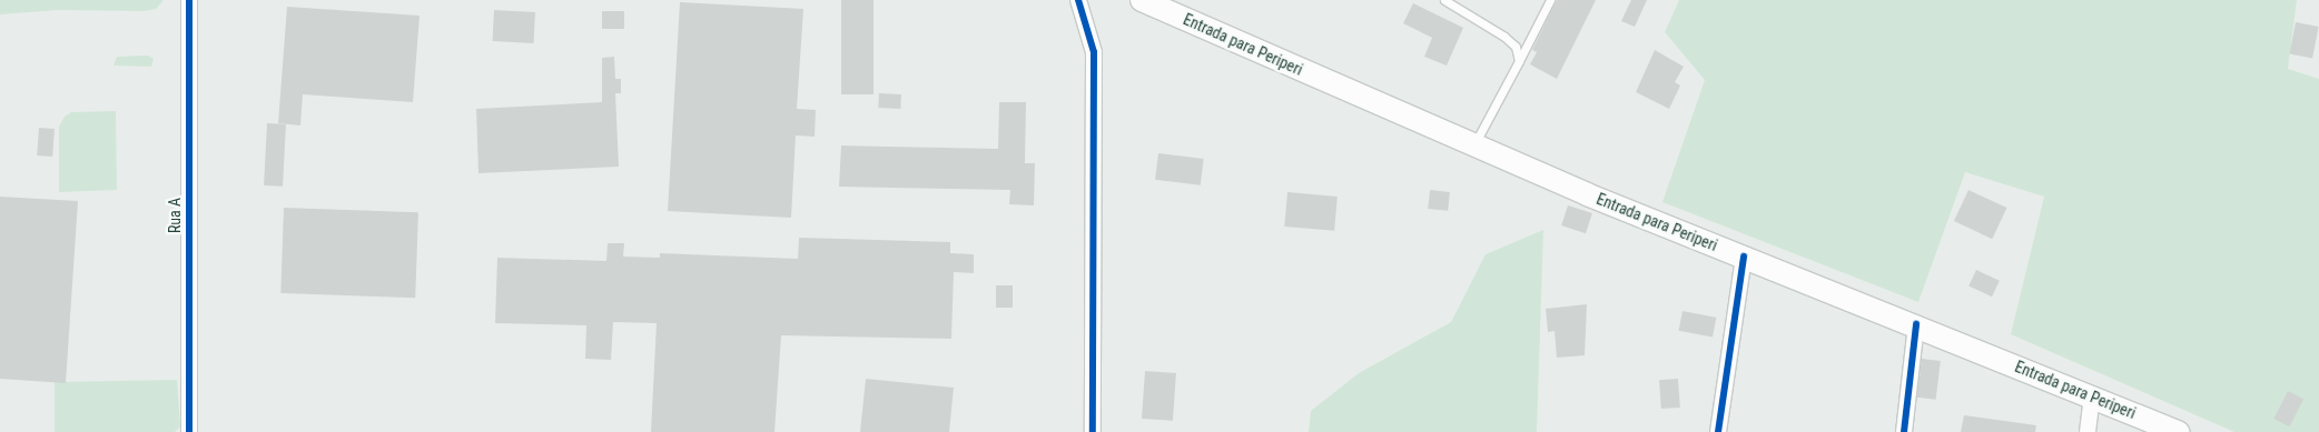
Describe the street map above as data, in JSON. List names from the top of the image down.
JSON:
{
  "streets": {
    "main road": ["Entrada para Periperi"],
    "street": ["Rua A"]
  }
}
